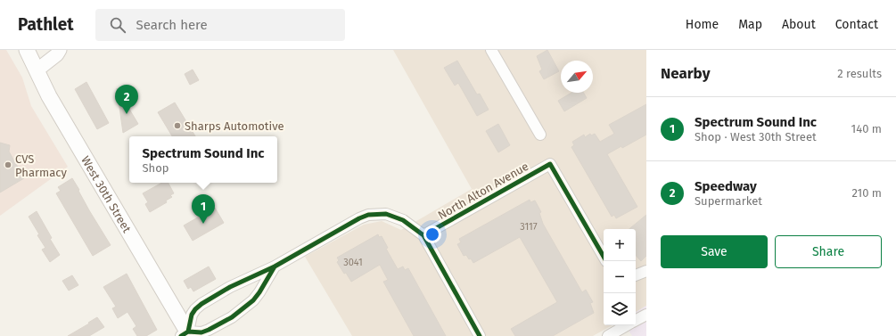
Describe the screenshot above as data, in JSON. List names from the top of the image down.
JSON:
{
  "streets": {
    "main road": ["West 30th Street"],
    "street": ["North Alton Avenue"]
  },
  "places": ["Sharps Automotive", "CVS Pharmacy"],
  "house_numbers": ["3117", "3041"],
  "north": "top right",
  "page": {
    "header": "Pathlet",
    "search": "Search here",
    "nav": [
      "Home",
      "Map",
      "About",
      "Contact"
    ],
    "heading": ["Nearby", "2 results"],
    "pins": ["2", "1"],
    "list": [
      {
        "mark": "1",
        "name": "Spectrum Sound Inc",
        "note": "Shop · West 30th Street",
        "value": "140 m"
      },
      {
        "mark": "2",
        "name": "Speedway",
        "note": "Supermarket",
        "value": "210 m"
      }
    ],
    "popup": ["Spectrum Sound Inc", "Shop"],
    "buttons": ["Save", "Share"],
    "map_buttons": ["+", "−"]
  }
}
